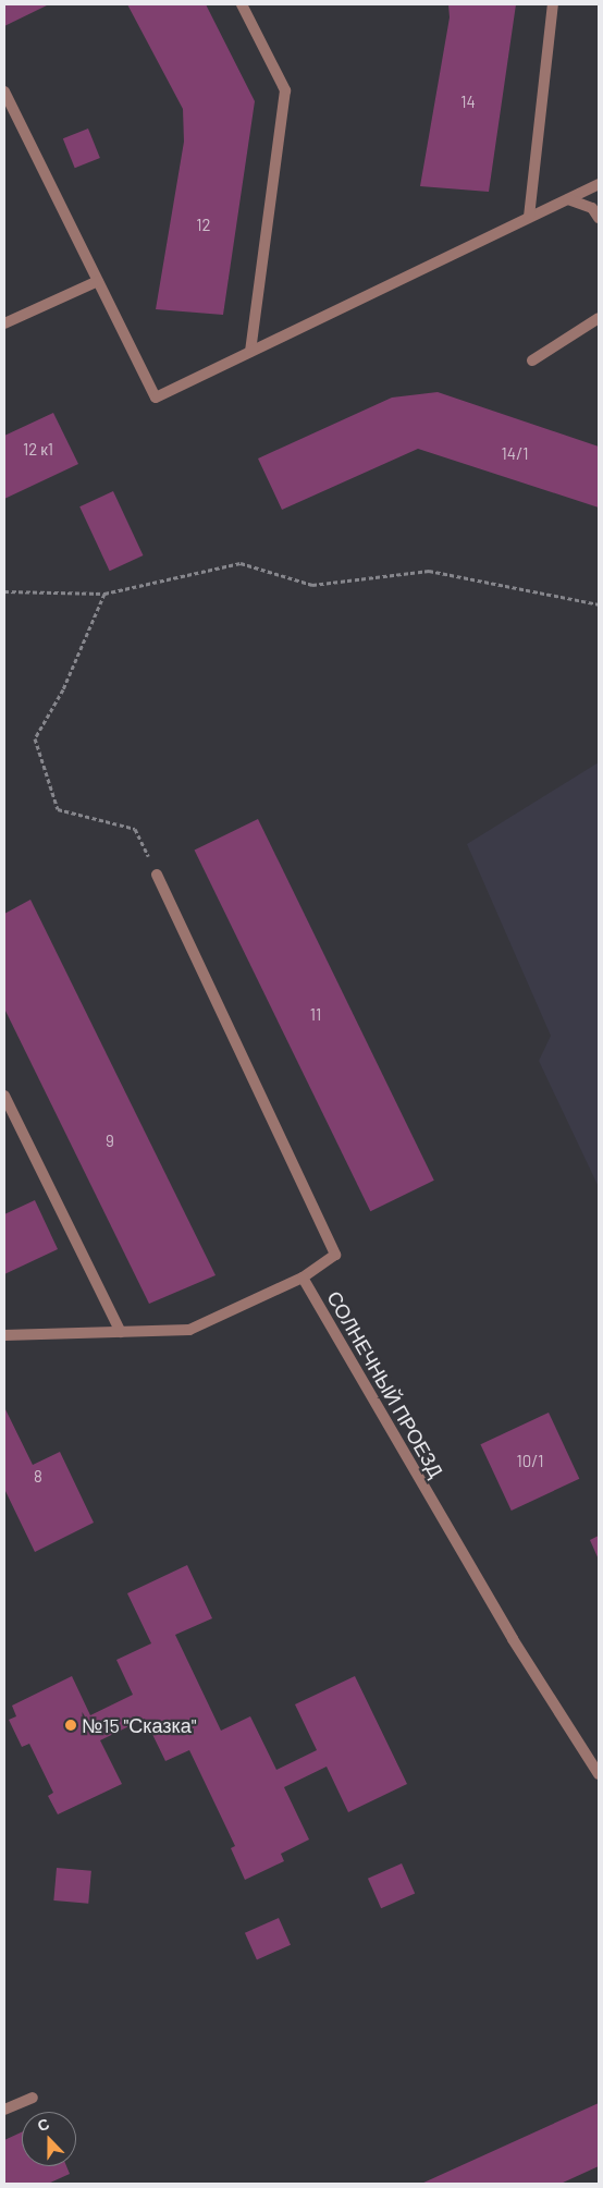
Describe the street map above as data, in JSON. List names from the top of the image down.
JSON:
{
  "streets": {
    "street": ["СОЛНЕЧНЫЙ ПРОЕЗД"]
  },
  "places": ["№15 \"Сказка\""],
  "house_numbers": [
    "14",
    "12",
    "12 к1",
    "14/1",
    "11",
    "9",
    "10/1",
    "8"
  ],
  "north": "top"
}
